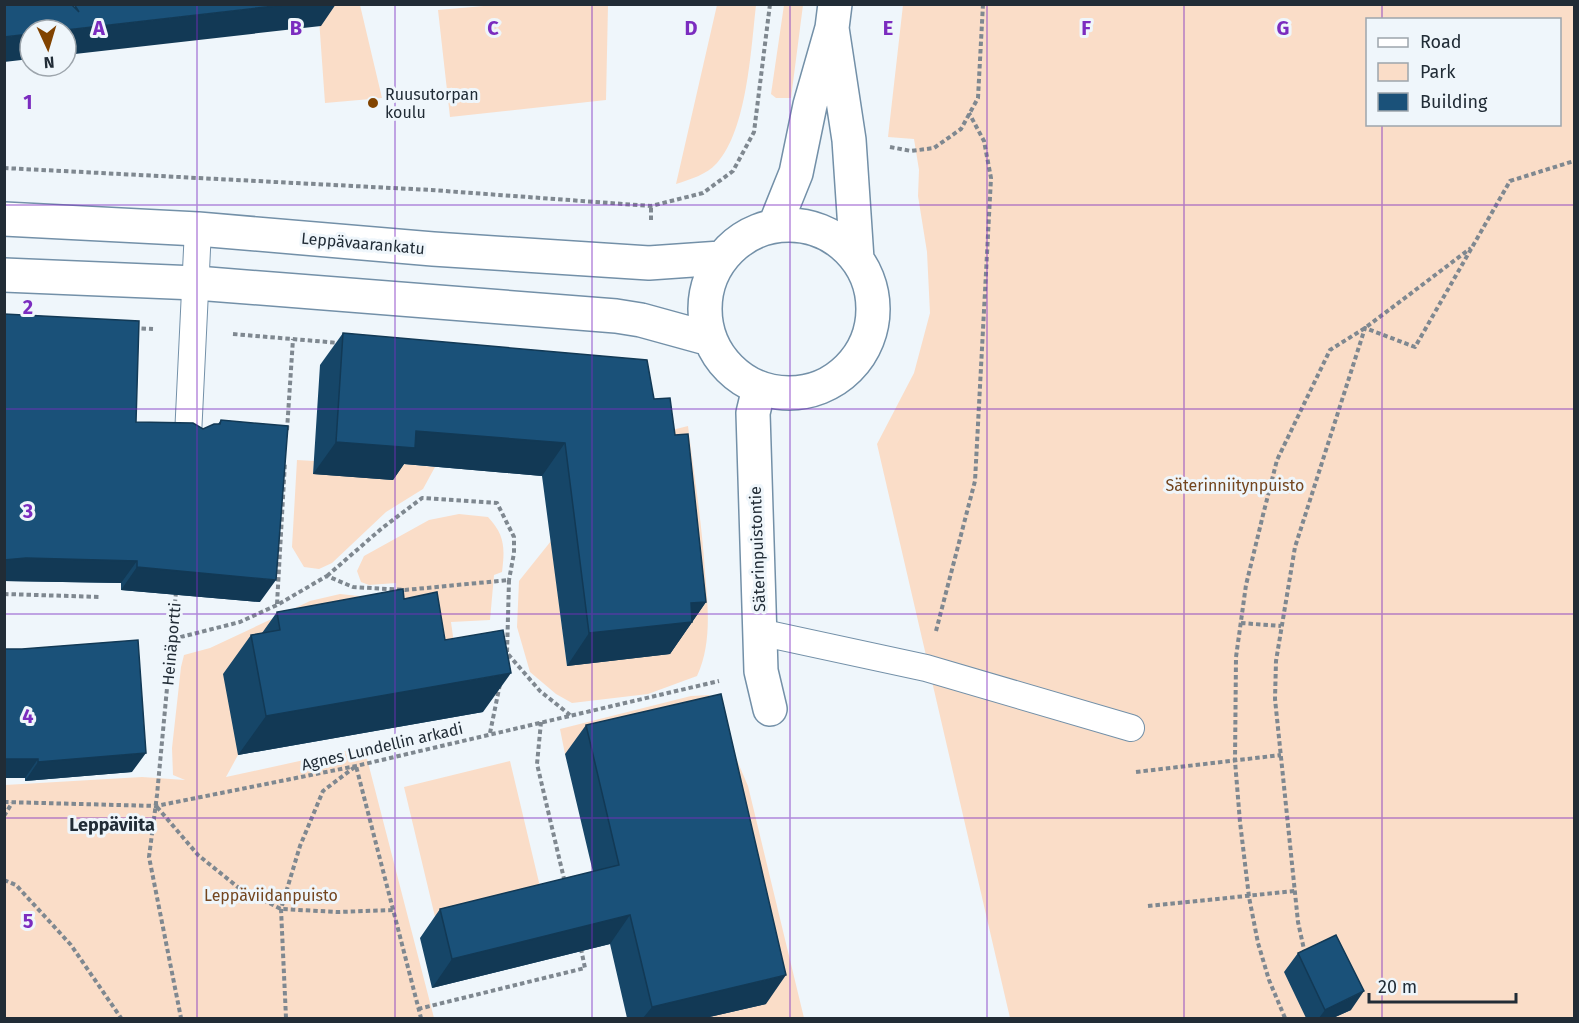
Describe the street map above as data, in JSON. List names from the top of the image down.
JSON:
{
  "streets": {
    "main road": ["Leppävaarankatu", "Säterinpuistontie"],
    "path": ["Heinäportti", "Agnes Lundellin arkadi"]
  },
  "crossings": [
    ["Leppävaarankatu", "Säterinpuistontie"],
    ["Säterinpuistontie", "Agnes Lundellin arkadi"],
    ["Heinäportti", "Agnes Lundellin arkadi"]
  ],
  "districts": ["Leppäviita"],
  "parks": ["Säterinniitynpuisto", "Leppäviidanpuisto"],
  "places": ["Ruusutorpan koulu"],
  "legend": ["Road", "Park", "Building"],
  "scale_bar": "20 m",
  "north": "bottom",
  "grid": {
    "columns": [
      "A",
      "B",
      "C",
      "D",
      "E",
      "F",
      "G"
    ],
    "rows": [
      "1",
      "2",
      "3",
      "4",
      "5"
    ]
  }
}
